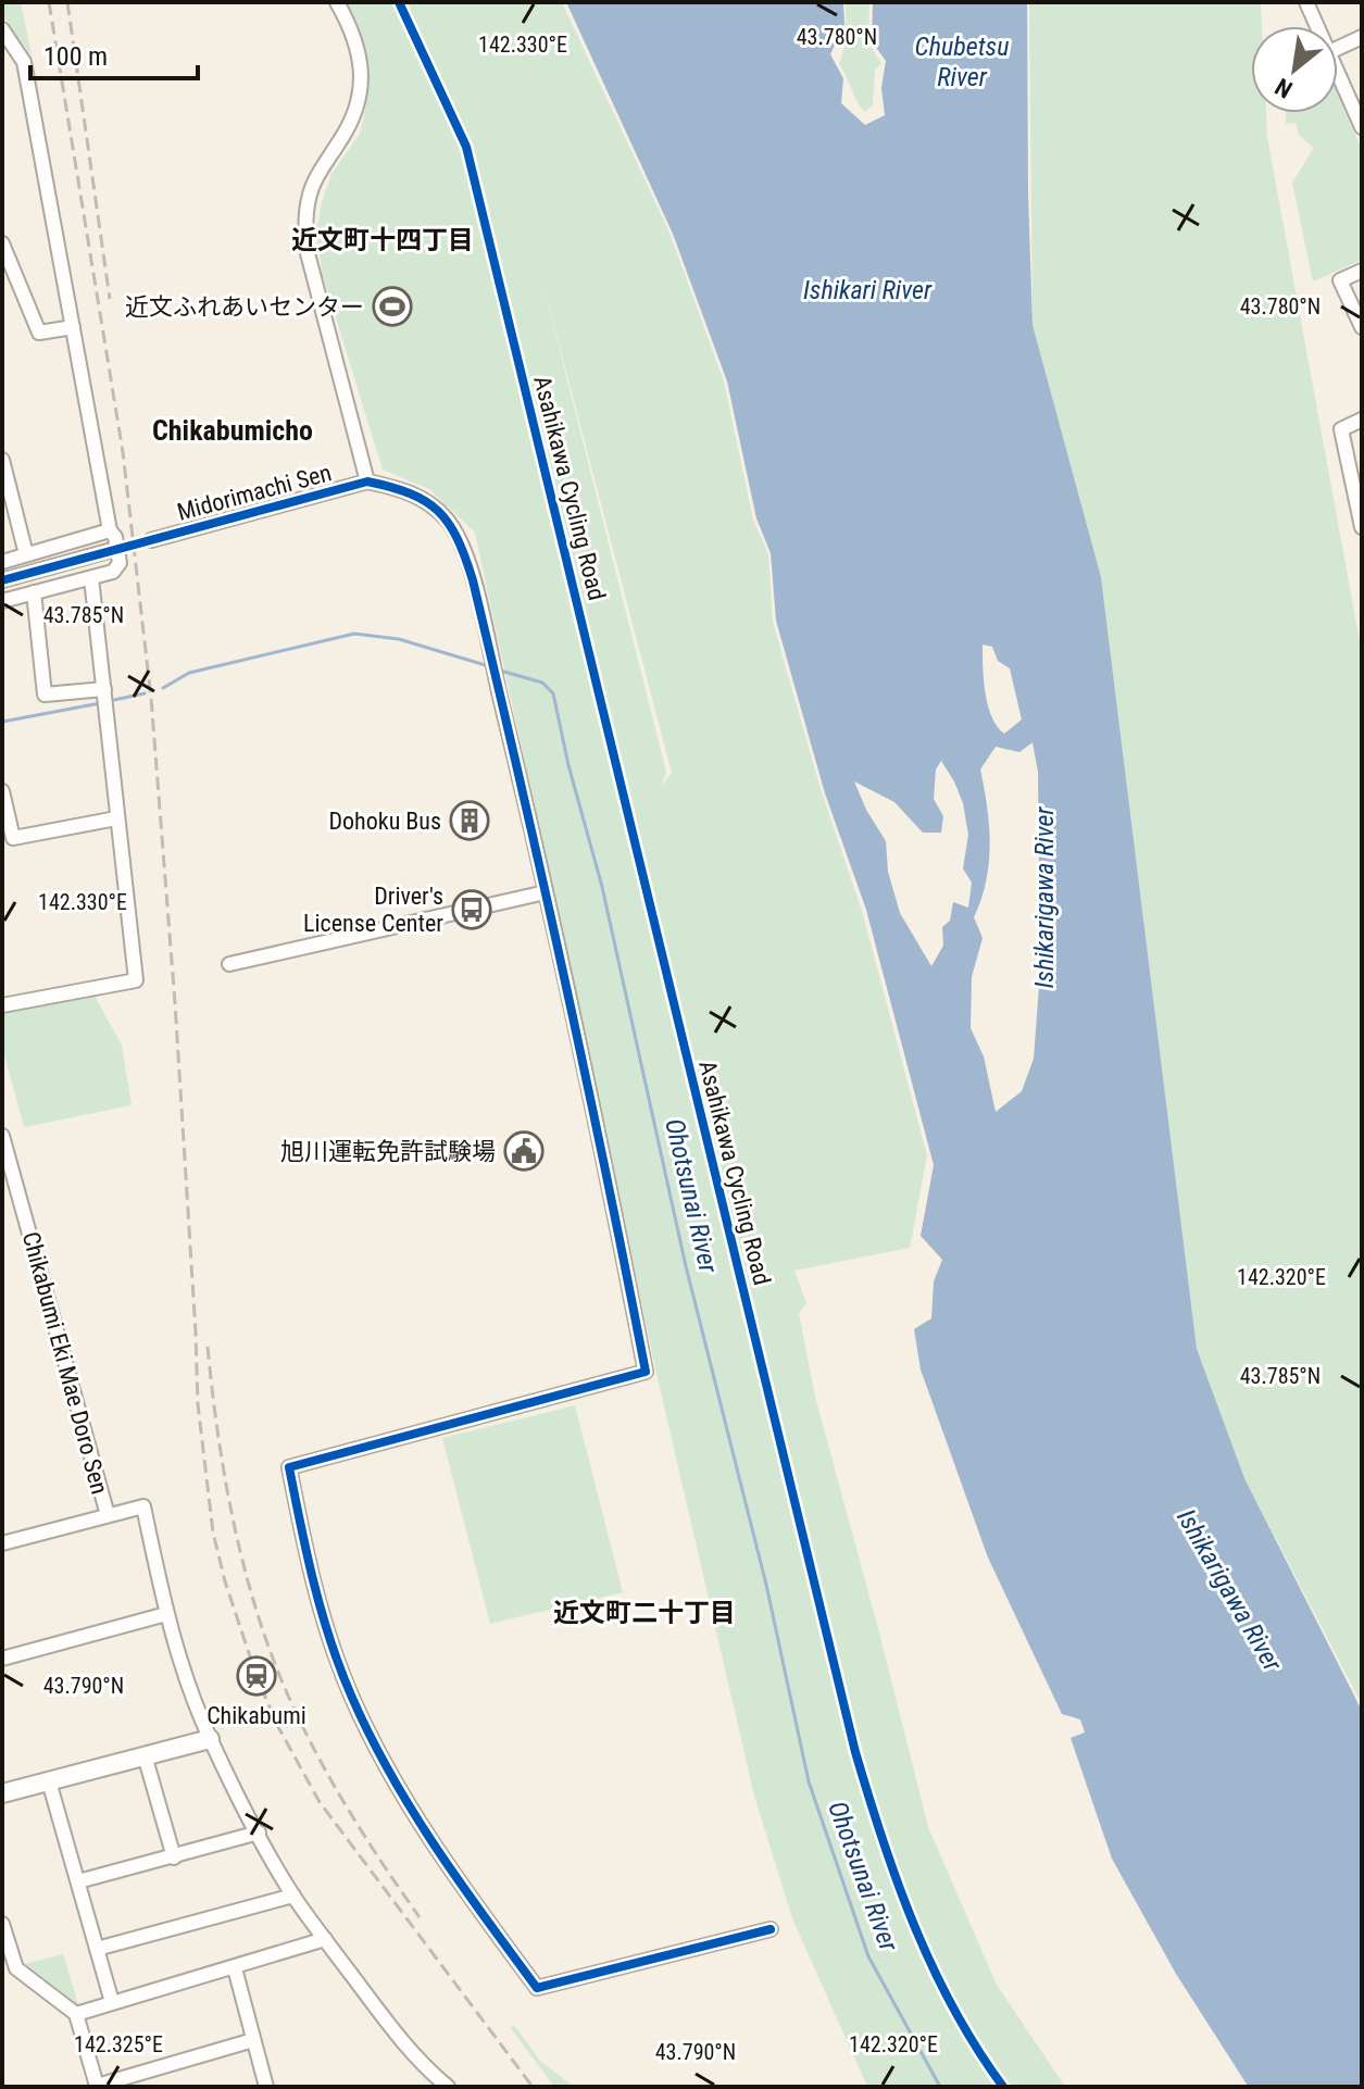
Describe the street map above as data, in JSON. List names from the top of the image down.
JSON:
{
  "streets": {
    "street": ["Midorimachi Sen", "Chikabumi Eki Mae Doro Sen"],
    "cycle path": ["Asahikawa Cycling Road"]
  },
  "districts": ["近文町十四丁目", "Chikabumicho", "近文町二十丁目"],
  "water": [
    "Chubetsu River",
    "Ishikari River",
    "Ishikarigawa River",
    "Ohotsunai River"
  ],
  "places": {
    "sports": ["近文ふれあいセンター"],
    "building": ["Dohoku Bus"],
    "bus stop": ["Driver's License Center"],
    "public building": ["旭川運転免許試験場"],
    "station": ["Chikabumi"]
  },
  "scale_bar": "100 m",
  "north": "bottom left",
  "coordinates": [
    "43.780°N",
    "142.330°E",
    "43.785°N",
    "142.320°E",
    "43.790°N",
    "142.325°E"
  ]
}
